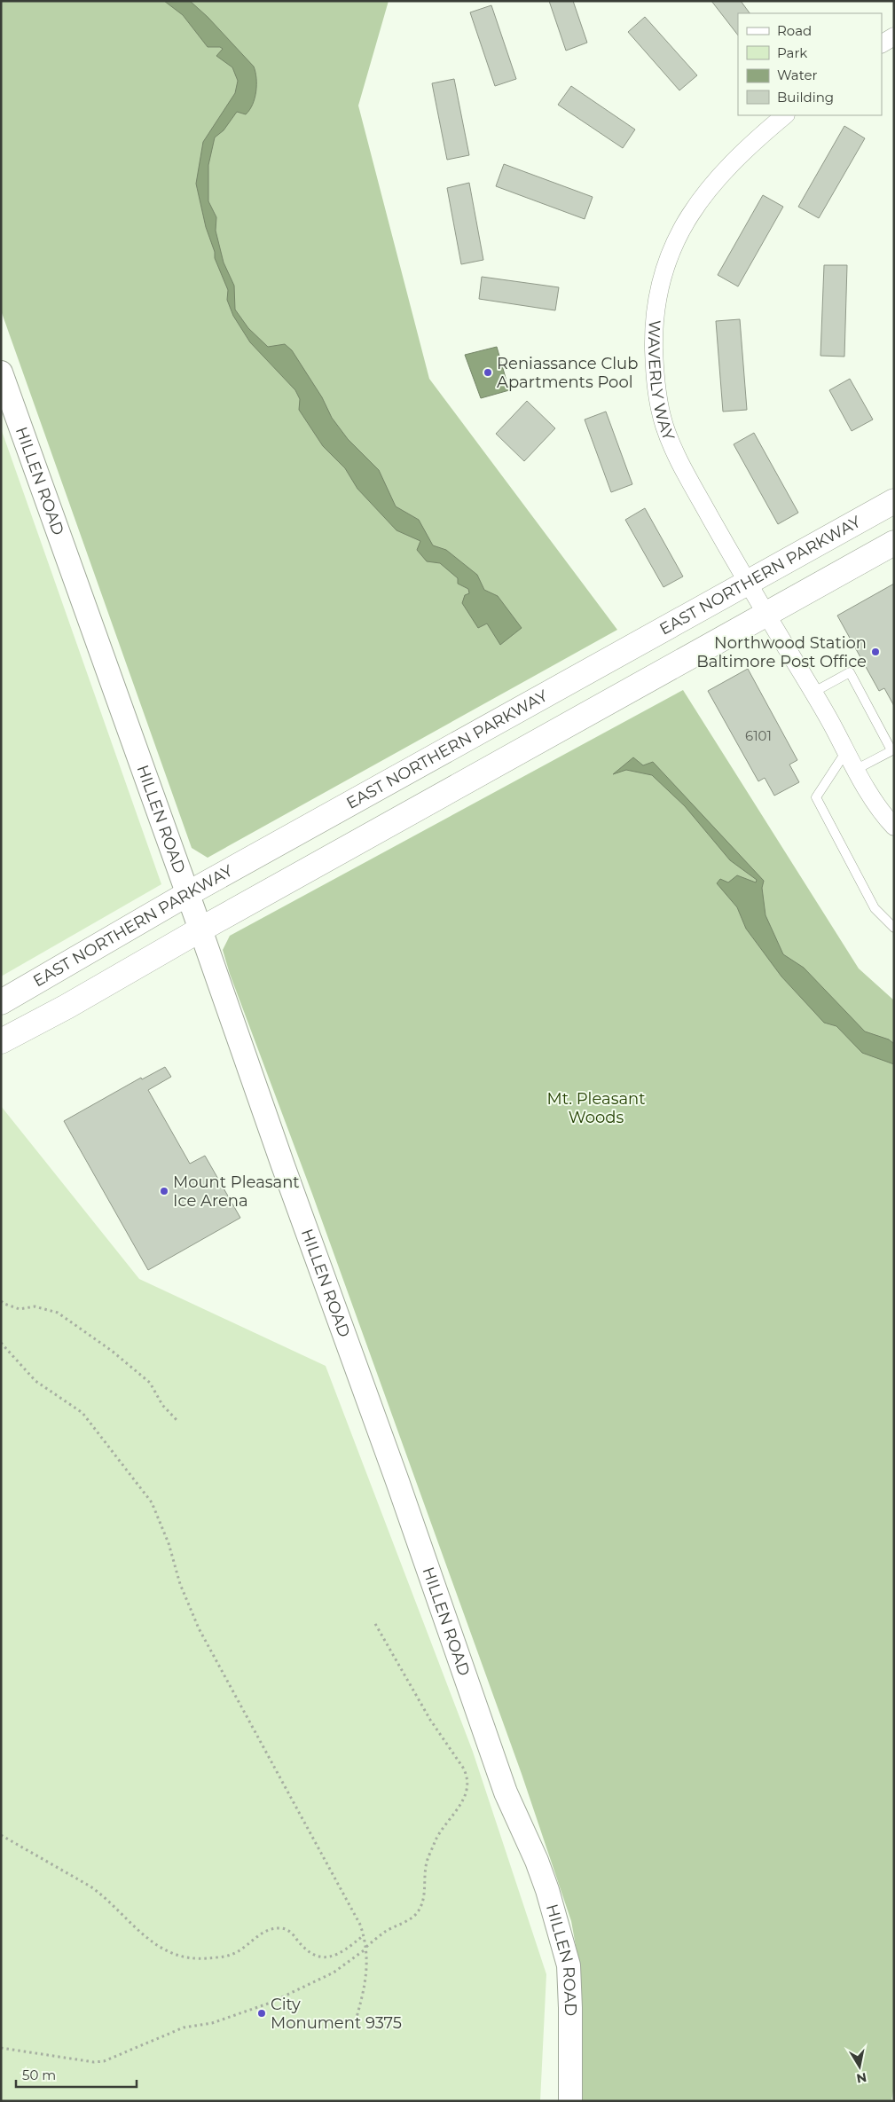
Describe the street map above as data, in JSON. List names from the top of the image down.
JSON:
{
  "streets": {
    "main road": ["EAST NORTHERN PARKWAY"],
    "street": ["WAVERLY WAY", "HILLEN ROAD"]
  },
  "crossings": [
    ["WAVERLY WAY", "EAST NORTHERN PARKWAY"],
    ["HILLEN ROAD", "EAST NORTHERN PARKWAY"]
  ],
  "parks": ["Mt. Pleasant Woods"],
  "places": [
    "Reniassance Club Apartments Pool",
    "Northwood Station Baltimore Post Office",
    "Mount Pleasant Ice Arena",
    "City Monument 9375"
  ],
  "house_numbers": ["6101"],
  "legend": [
    "Road",
    "Park",
    "Water",
    "Building"
  ],
  "scale_bar": "50 m",
  "north": "bottom"
}
